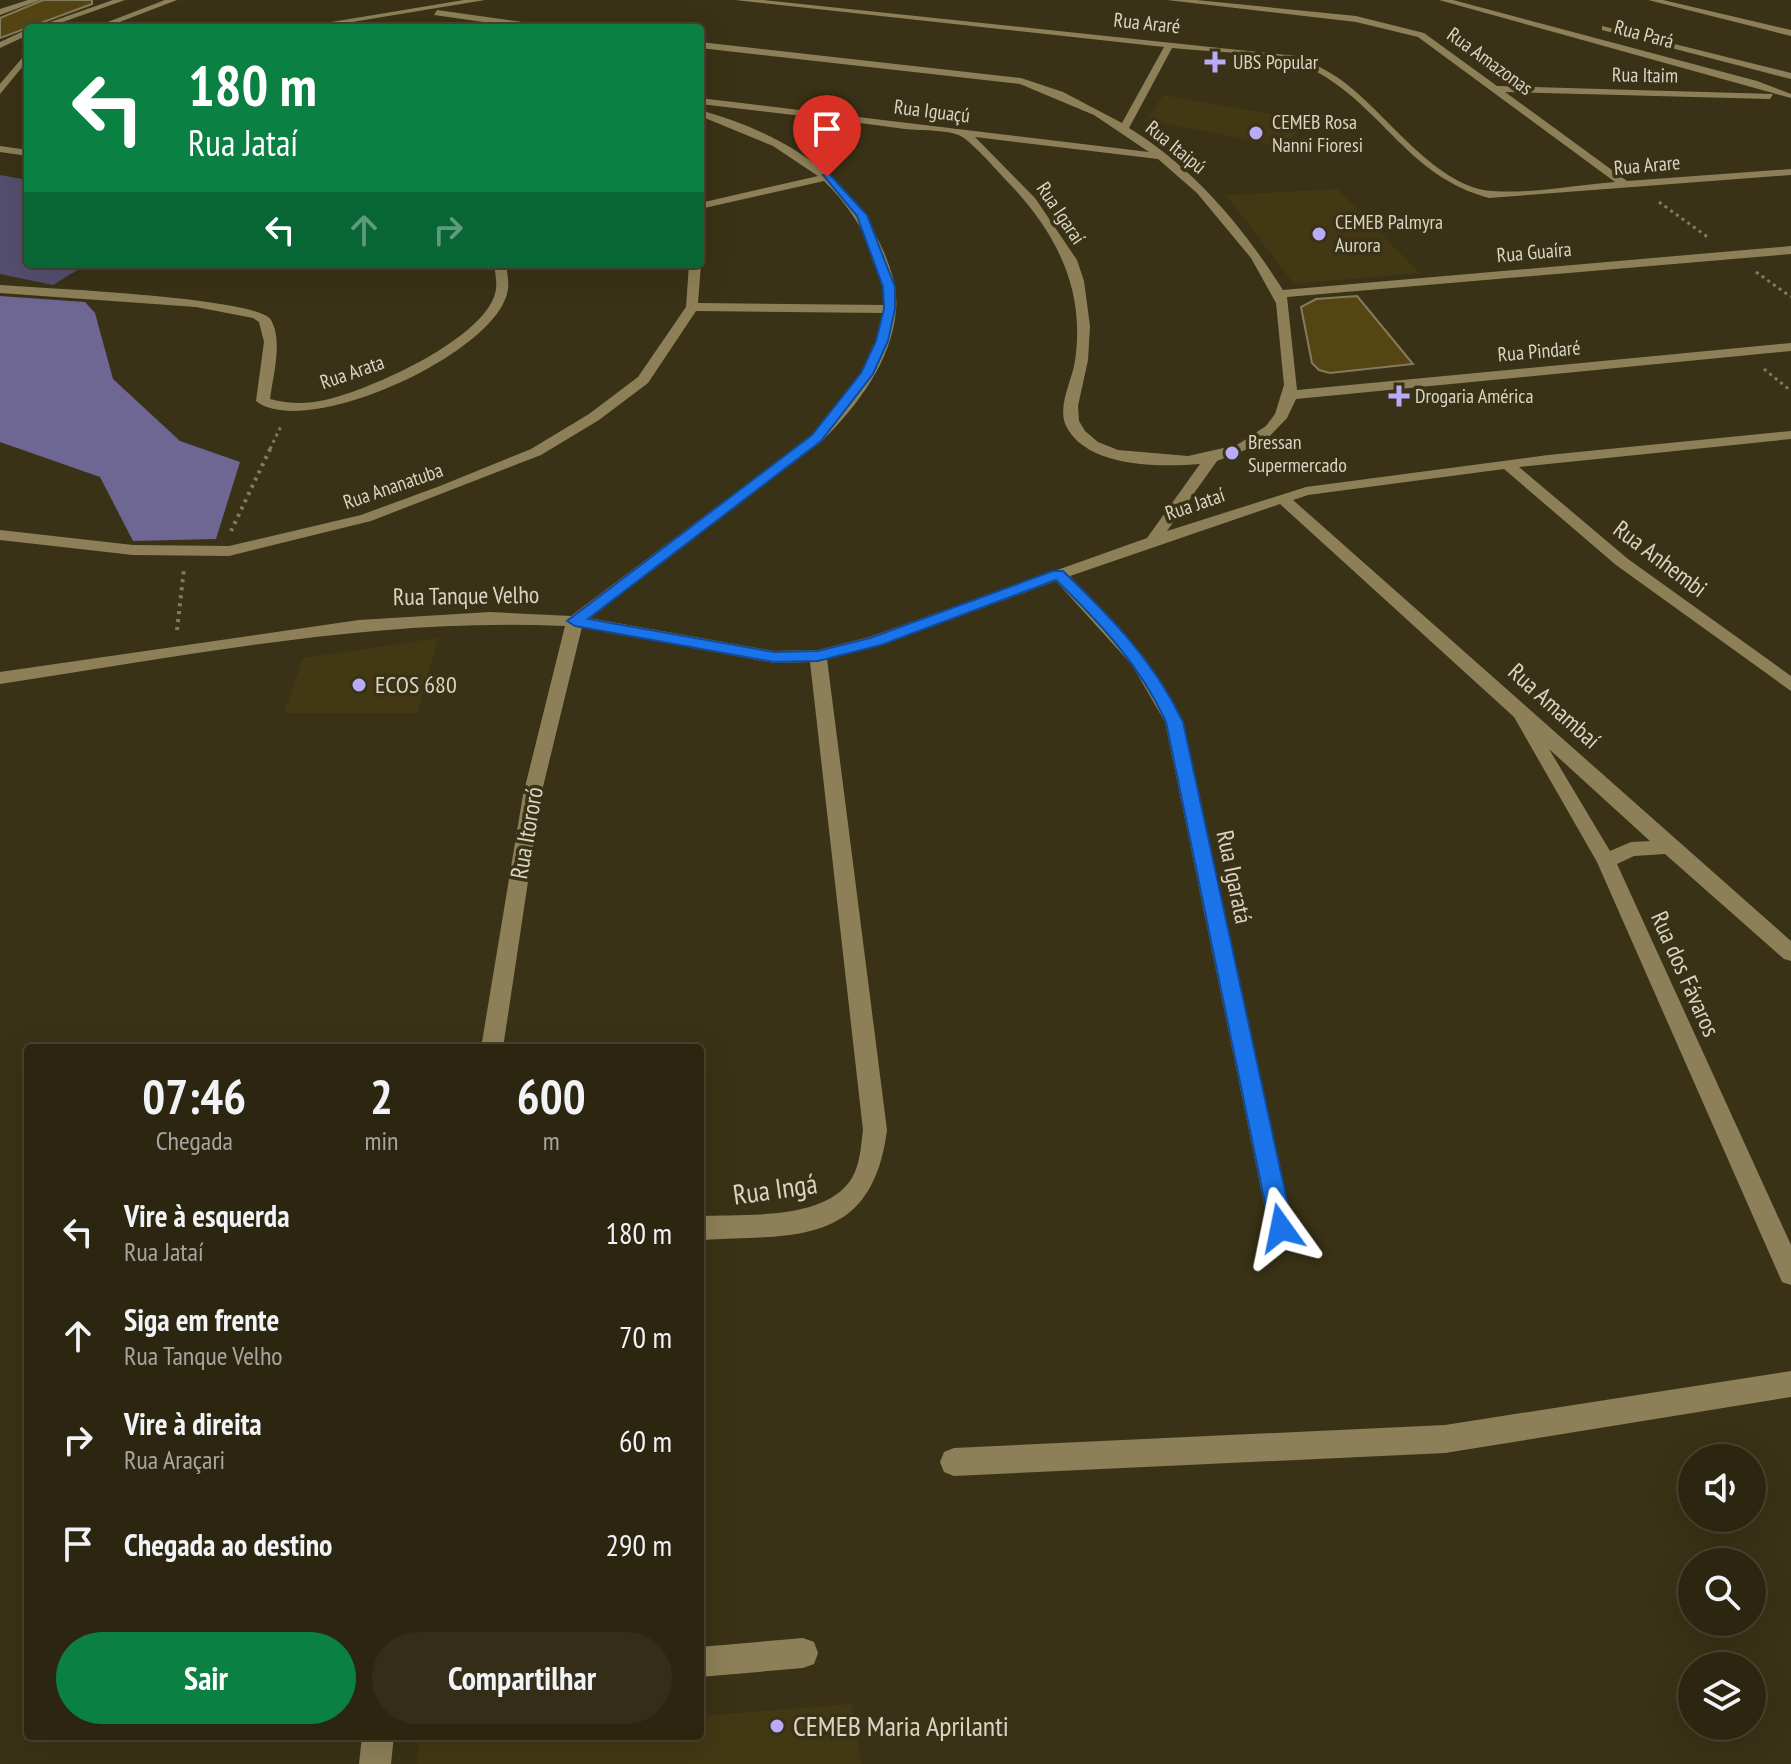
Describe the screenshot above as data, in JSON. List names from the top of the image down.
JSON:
{
  "streets": {
    "street": [
      "Rua Araré",
      "Rua Pará",
      "Rua Amazonas",
      "Rua Itaim",
      "Rua Iguaçú",
      "Rua Itaipú",
      "Rua Arare",
      "Rua Igaraí",
      "Rua Guaíra",
      "Rua Pindaré",
      "Rua Arata",
      "Rua Ananatuba",
      "Rua Jataí",
      "Rua Anhembi",
      "Rua Tanque Velho",
      "Rua Amambaí",
      "Rua Itororó",
      "Rua Igaratá",
      "Rua dos Fávaros",
      "Rua Ingá"
    ]
  },
  "crossings": [
    ["Rua Araré", "Rua Arare"],
    ["Rua Pará", "Rua Itaim"],
    ["Rua Amazonas", "Rua Itaim"],
    ["Rua Amazonas", "Rua Arare"],
    ["Rua Iguaçú", "Rua Itaipú"],
    ["Rua Iguaçú", "Rua Igaraí"],
    ["Rua Itaipú", "Rua Guaíra"],
    ["Rua Jataí", "Rua Anhembi"],
    ["Rua Jataí", "Rua Tanque Velho"],
    ["Rua Jataí", "Rua Amambaí"],
    ["Rua Jataí", "Rua Igaratá"],
    ["Rua Jataí", "Rua Ingá"],
    ["Rua Tanque Velho", "Rua Itororó"],
    ["Rua Tanque Velho", "Rua Ingá"],
    ["Rua Amambaí", "Rua dos Fávaros"]
  ],
  "places": {
    "health": ["UBS Popular", "Drogaria América"],
    "other": [
      "CEMEB Rosa Nanni Fioresi",
      "CEMEB Palmyra Aurora",
      "Bressan Supermercado",
      "ECOS 680",
      "CEMEB Maria Aprilanti"
    ]
  },
  "page": {
    "turn": ["180 m", "Rua Jataí"],
    "eta": [
      "07:46",
      "Chegada",
      "2",
      "min",
      "600",
      "m"
    ],
    "list": [
      {
        "name": "Vire à esquerda",
        "note": "Rua Jataí",
        "value": "180 m"
      },
      {
        "name": "Siga em frente",
        "note": "Rua Tanque Velho",
        "value": "70 m"
      },
      {
        "name": "Vire à direita",
        "note": "Rua Araçari",
        "value": "60 m"
      },
      {
        "name": "Chegada ao destino",
        "value": "290 m"
      }
    ],
    "buttons": ["Sair", "Compartilhar"]
  }
}
